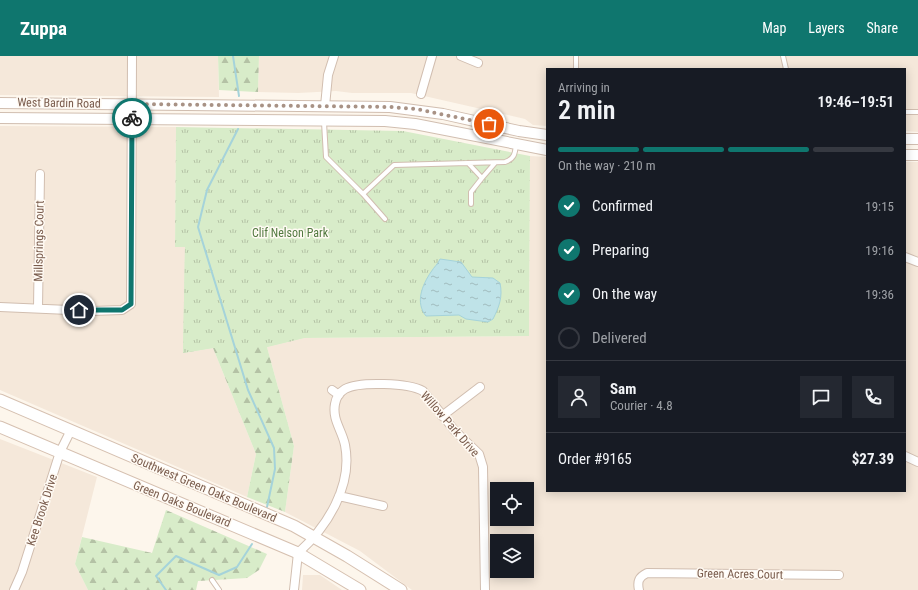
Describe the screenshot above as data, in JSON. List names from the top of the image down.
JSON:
{
  "streets": {
    "main road": ["Southwest Green Oaks Boulevard", "Green Oaks Boulevard"],
    "street": [
      "West Bardin Road",
      "Millsprings Court",
      "Willow Park Drive",
      "Kee Brook Drive",
      "Green Acres Court"
    ]
  },
  "crossings": [
    ["Southwest Green Oaks Boulevard", "Kee Brook Drive"],
    ["Green Oaks Boulevard", "Kee Brook Drive"]
  ],
  "parks": ["Clif Nelson Park"],
  "page": {
    "header": "Zuppa",
    "nav": ["Map", "Layers", "Share"],
    "heading": ["2 min", "Arriving in", "19:46–19:51"],
    "panel": [
      "Sam",
      "Courier · 4.8",
      "Order #9165",
      "$27.39"
    ],
    "bar": "On the way · 210 m",
    "list": [
      ["Confirmed", "19:15"],
      ["Preparing", "19:16"],
      ["On the way", "19:36"],
      "Delivered"
    ]
  }
}
